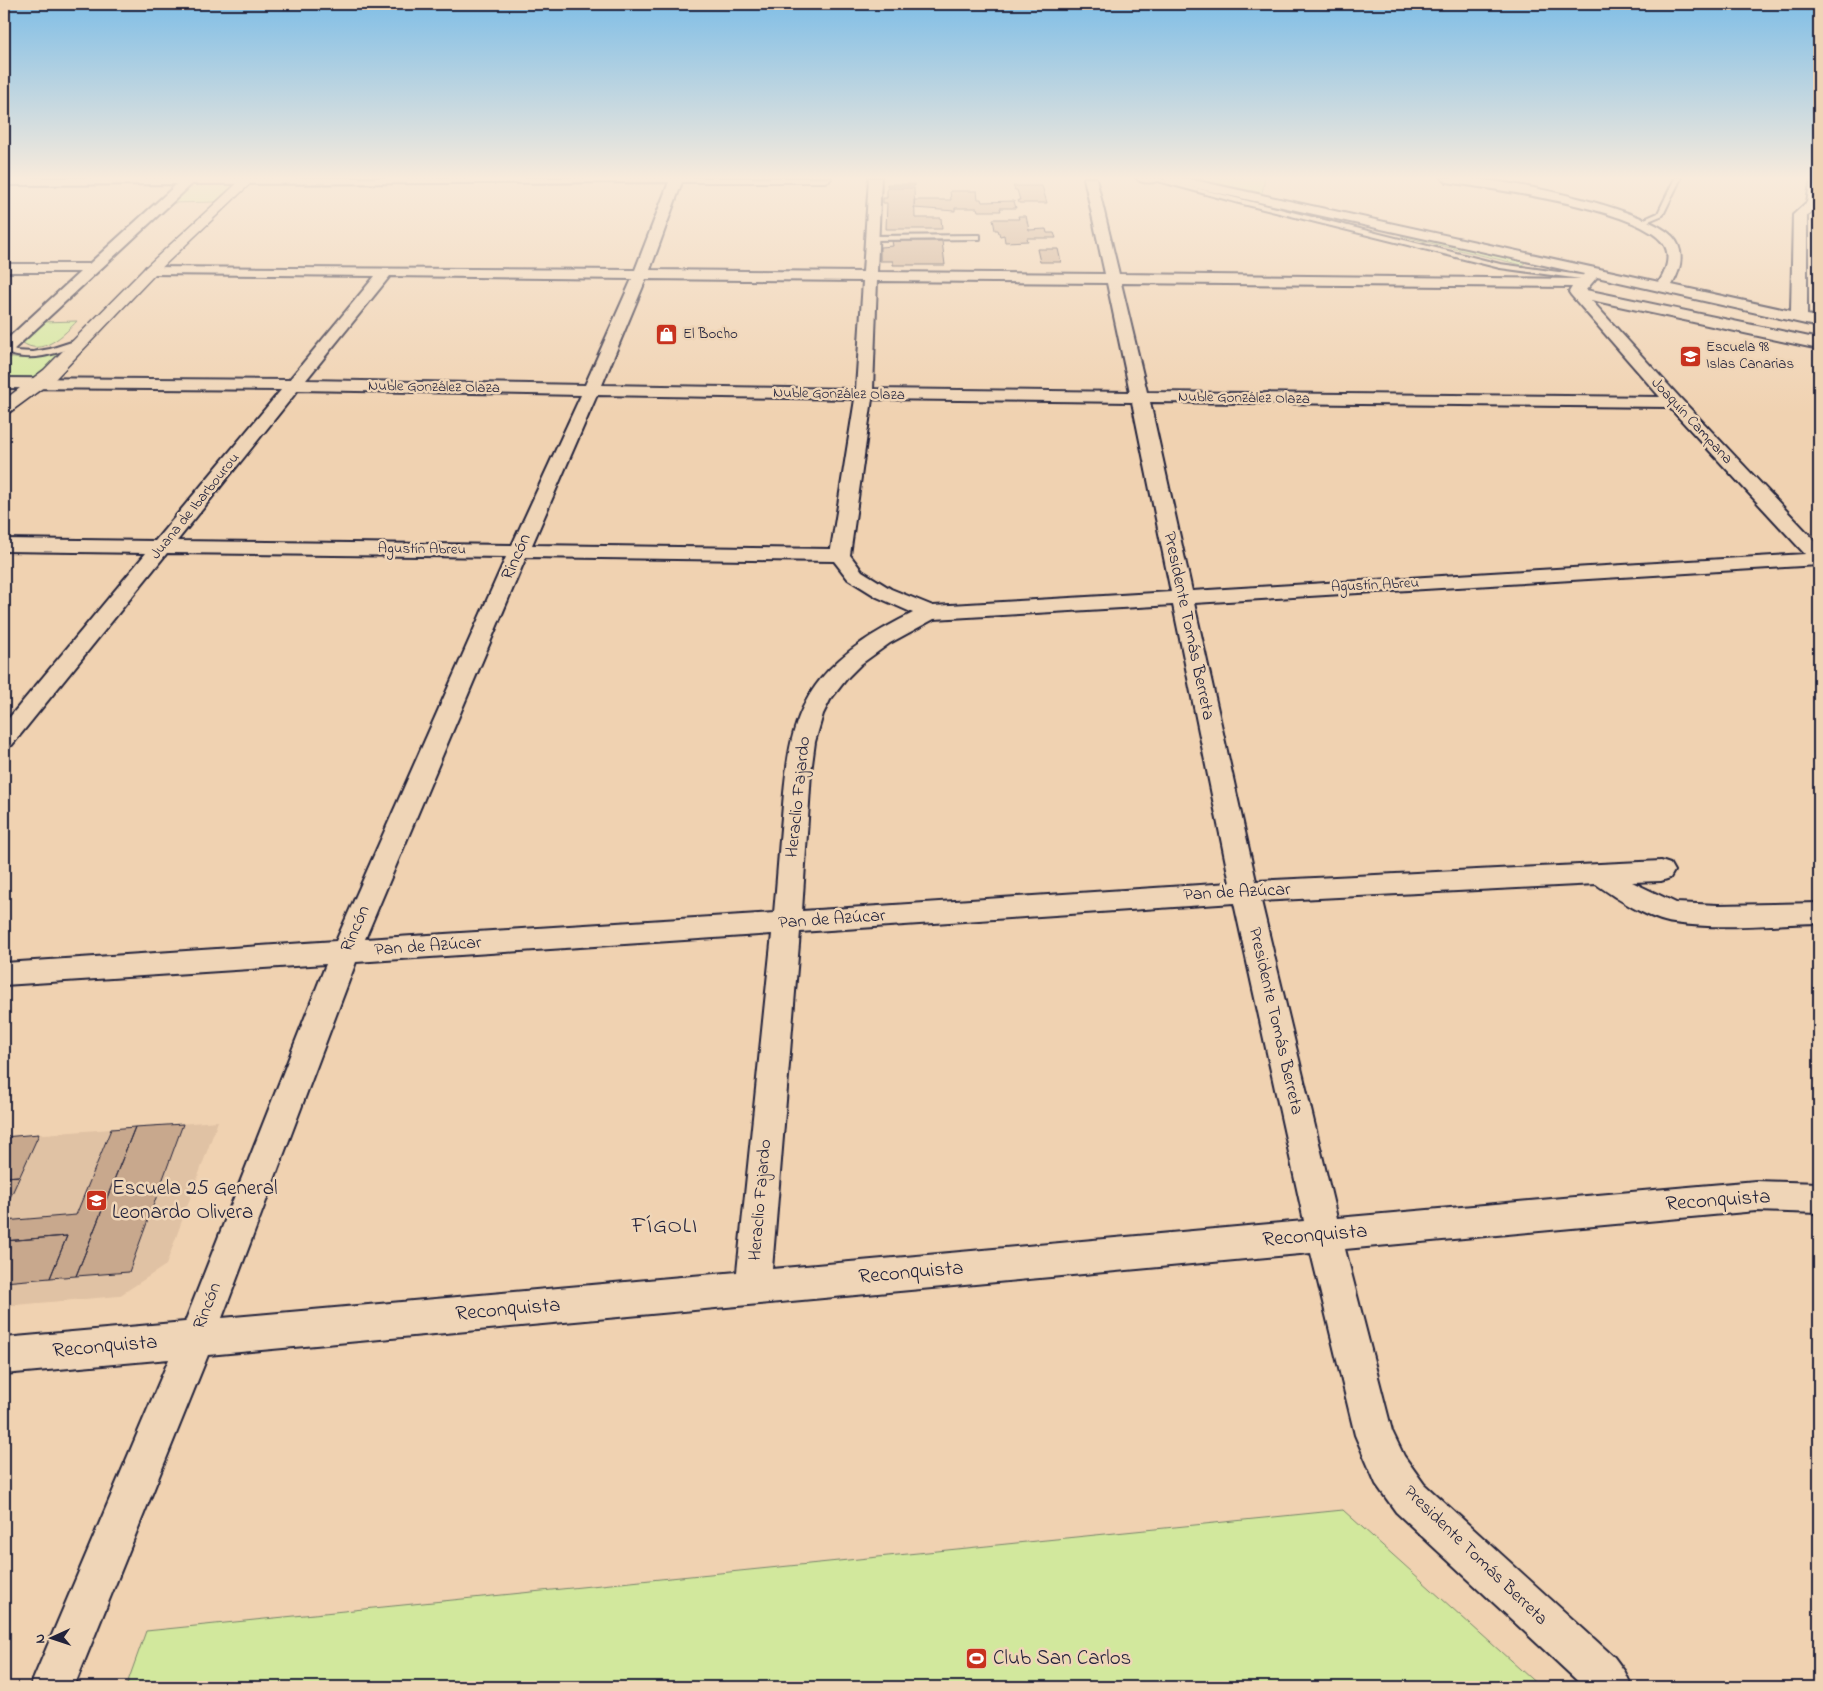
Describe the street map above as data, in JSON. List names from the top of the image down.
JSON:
{
  "streets": {
    "street": [
      "Nuble González Olaza",
      "Joaquín Campana",
      "Juana de Ibarbourou",
      "Agustín Abreu",
      "Rincón",
      "Presidente Tomás Berreta",
      "Heraclio Fajardo",
      "Pan de Azúcar",
      "Reconquista"
    ]
  },
  "crossings": [
    ["Nuble González Olaza", "Joaquín Campana"],
    ["Nuble González Olaza", "Juana de Ibarbourou"],
    ["Nuble González Olaza", "Rincón"],
    ["Nuble González Olaza", "Presidente Tomás Berreta"],
    ["Joaquín Campana", "Agustín Abreu"],
    ["Juana de Ibarbourou", "Agustín Abreu"],
    ["Agustín Abreu", "Rincón"],
    ["Agustín Abreu", "Presidente Tomás Berreta"],
    ["Agustín Abreu", "Heraclio Fajardo"],
    ["Rincón", "Pan de Azúcar"],
    ["Rincón", "Reconquista"],
    ["Presidente Tomás Berreta", "Pan de Azúcar"],
    ["Presidente Tomás Berreta", "Reconquista"],
    ["Heraclio Fajardo", "Pan de Azúcar"],
    ["Heraclio Fajardo", "Reconquista"]
  ],
  "districts": ["FÍGOLI"],
  "places": {
    "shop": ["El Bocho"],
    "school or university": ["Escuela 98 Islas Canarias", "Escuela 25 General Leonardo Olivera"],
    "sports": ["Club San Carlos"]
  },
  "north": "left"
}
